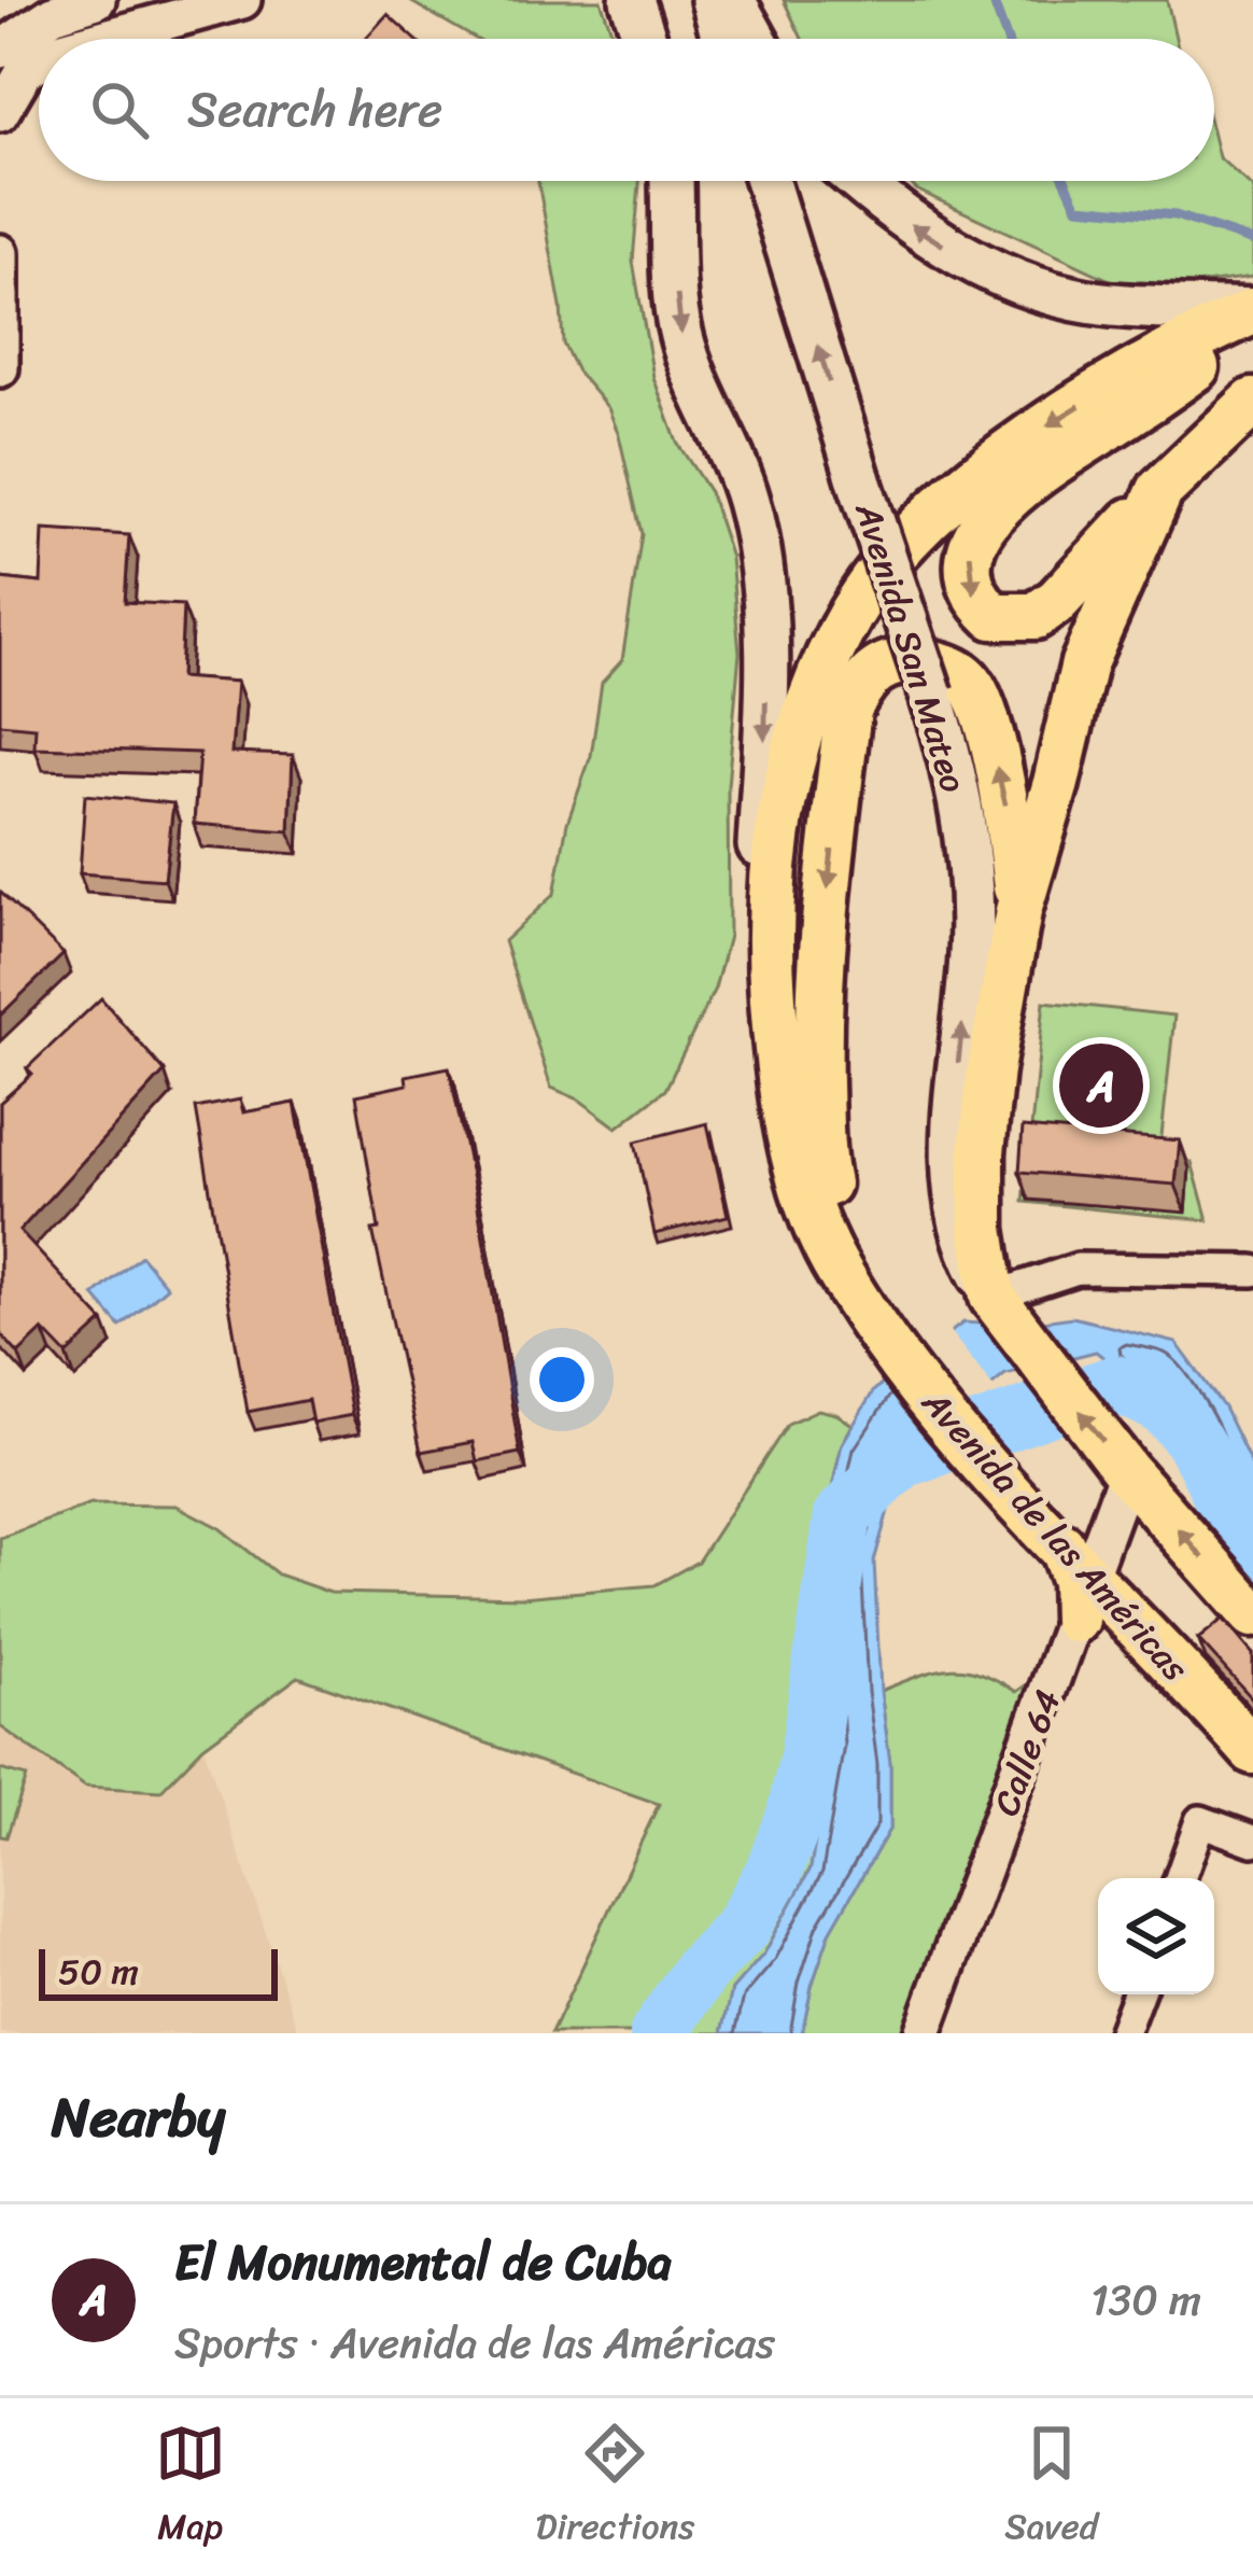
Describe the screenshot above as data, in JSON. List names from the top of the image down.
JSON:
{
  "streets": {
    "main road": ["Avenida San Mateo", "Avenida de las Américas"],
    "street": ["Calle 64"]
  },
  "scale_bar": "50 m",
  "page": {
    "search": "Search here",
    "pins": "A",
    "scale": "50 m",
    "heading": "Nearby",
    "list": [
      {
        "mark": "A",
        "name": "El Monumental de Cuba",
        "note": "Sports · Avenida de las Américas",
        "value": "130 m"
      }
    ],
    "nav": ["Map", "Directions", "Saved"]
  }
}
